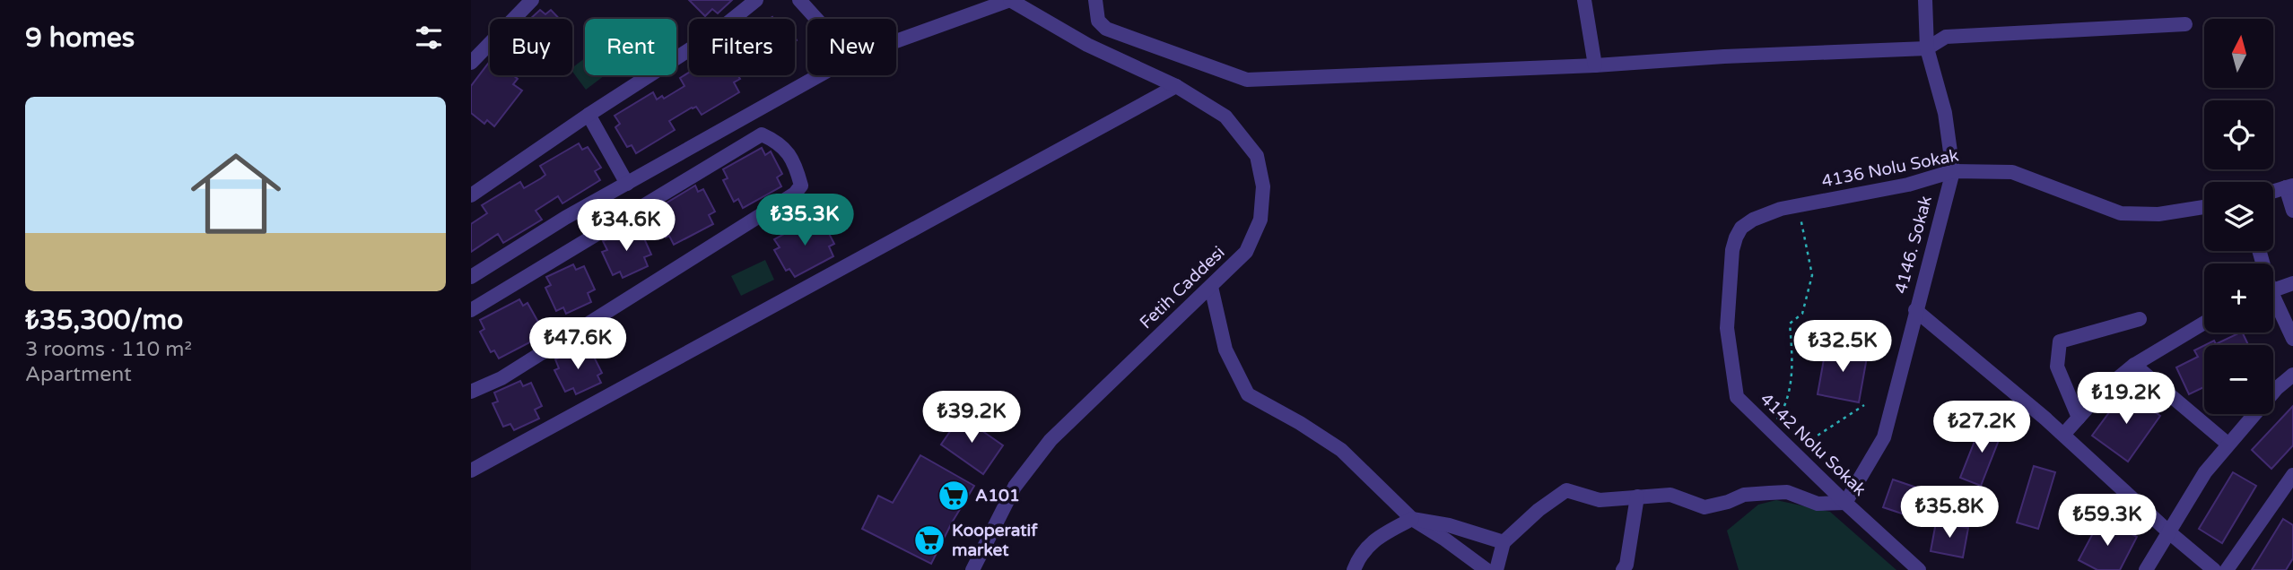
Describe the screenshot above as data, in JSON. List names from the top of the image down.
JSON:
{
  "streets": {
    "street": [
      "4136 Nolu Sokak",
      "4146. Sokak",
      "Fetih Caddesi",
      "4142 Nolu Sokak"
    ]
  },
  "crossings": [
    ["4136 Nolu Sokak", "4146. Sokak"],
    ["4136 Nolu Sokak", "4142 Nolu Sokak"],
    ["4146. Sokak", "4142 Nolu Sokak"]
  ],
  "places": {
    "supermarket": ["A101", "Kooperatif market"]
  },
  "north": "top",
  "page": {
    "heading": "9 homes",
    "map_buttons": ["+", "−"],
    "chip": [
      "Buy",
      "Rent",
      "Filters",
      "New"
    ],
    "list": [
      {
        "name": "₺35,300/mo",
        "note": "3 rooms · 110 m² · Apartment"
      }
    ],
    "price": [
      "₺35.3K",
      "₺34.6K",
      "₺47.6K",
      "₺32.5K",
      "₺19.2K",
      "₺39.2K",
      "₺27.2K",
      "₺35.8K",
      "₺59.3K"
    ]
  }
}
